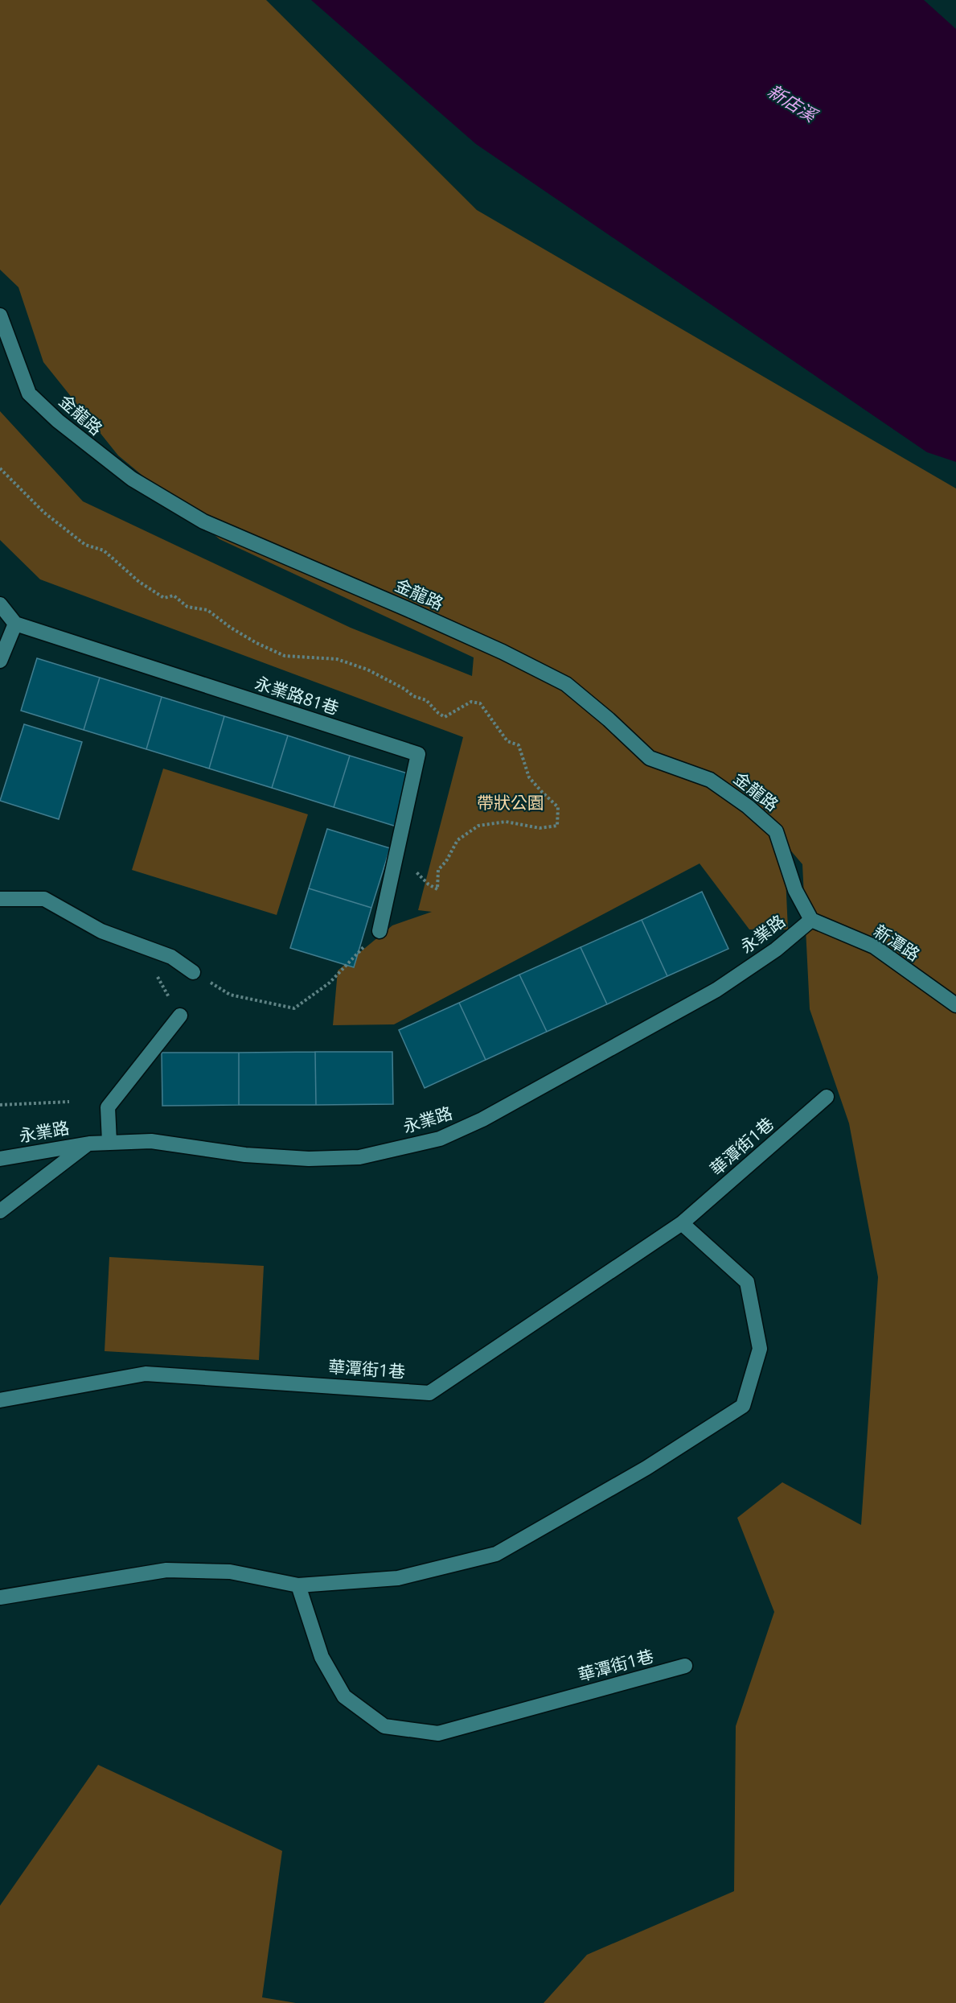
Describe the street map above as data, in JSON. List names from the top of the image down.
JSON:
{
  "streets": {
    "street": [
      "金龍路",
      "永業路81巷",
      "永業路",
      "新潭路",
      "華潭街1巷"
    ]
  },
  "crossings": [
    ["金龍路", "永業路"],
    ["金龍路", "新潭路"],
    ["永業路", "新潭路"]
  ],
  "water": ["新店溪"],
  "parks": ["帶狀公園"]
}
